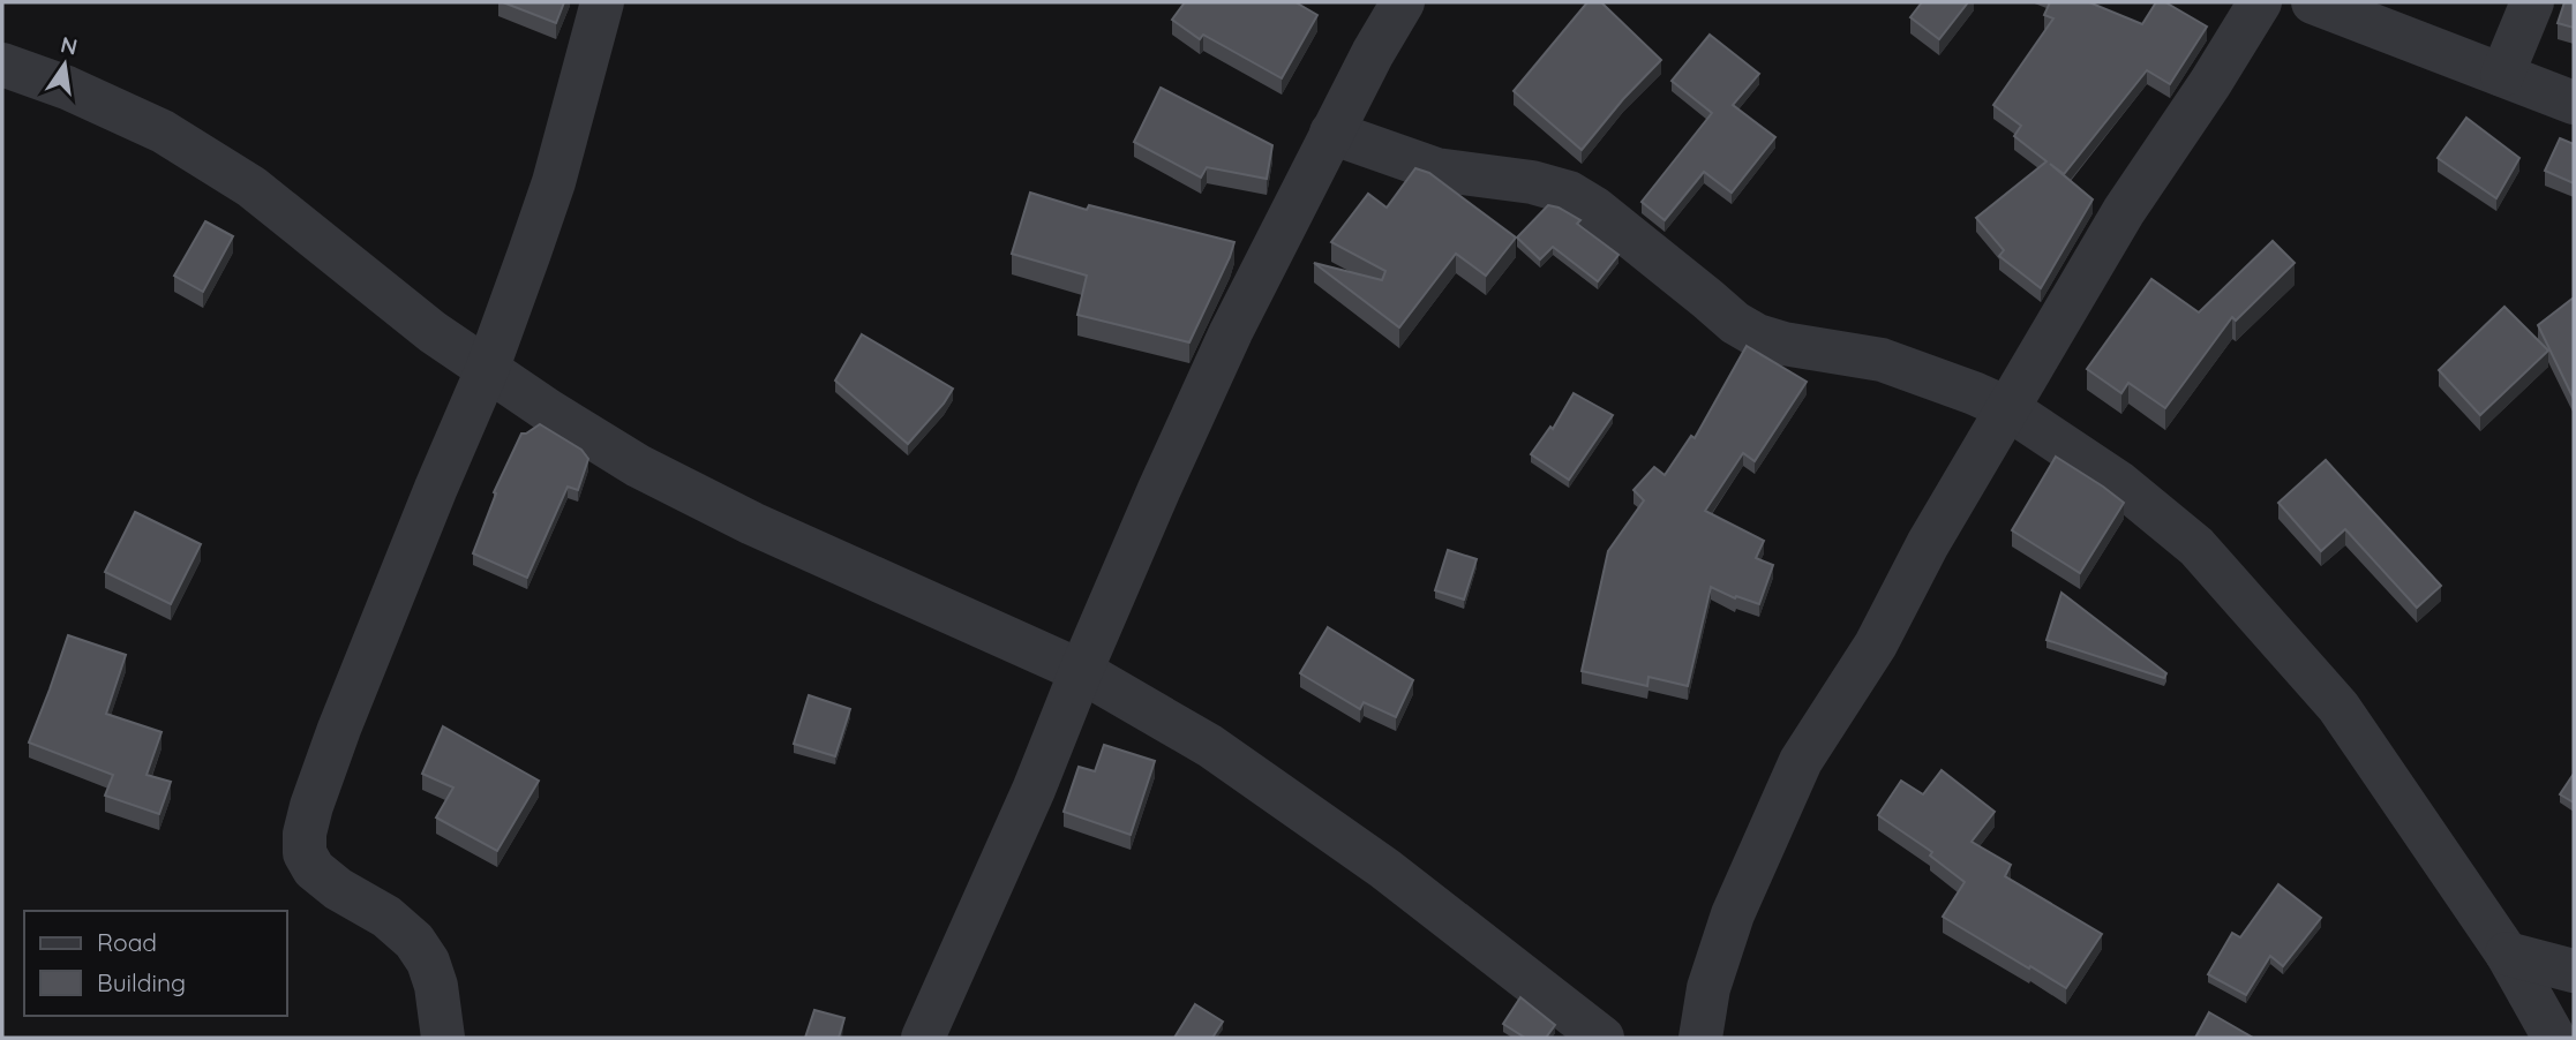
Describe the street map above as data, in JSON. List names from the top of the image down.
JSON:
{
  "legend": ["Road", "Building"],
  "north": "top"
}
